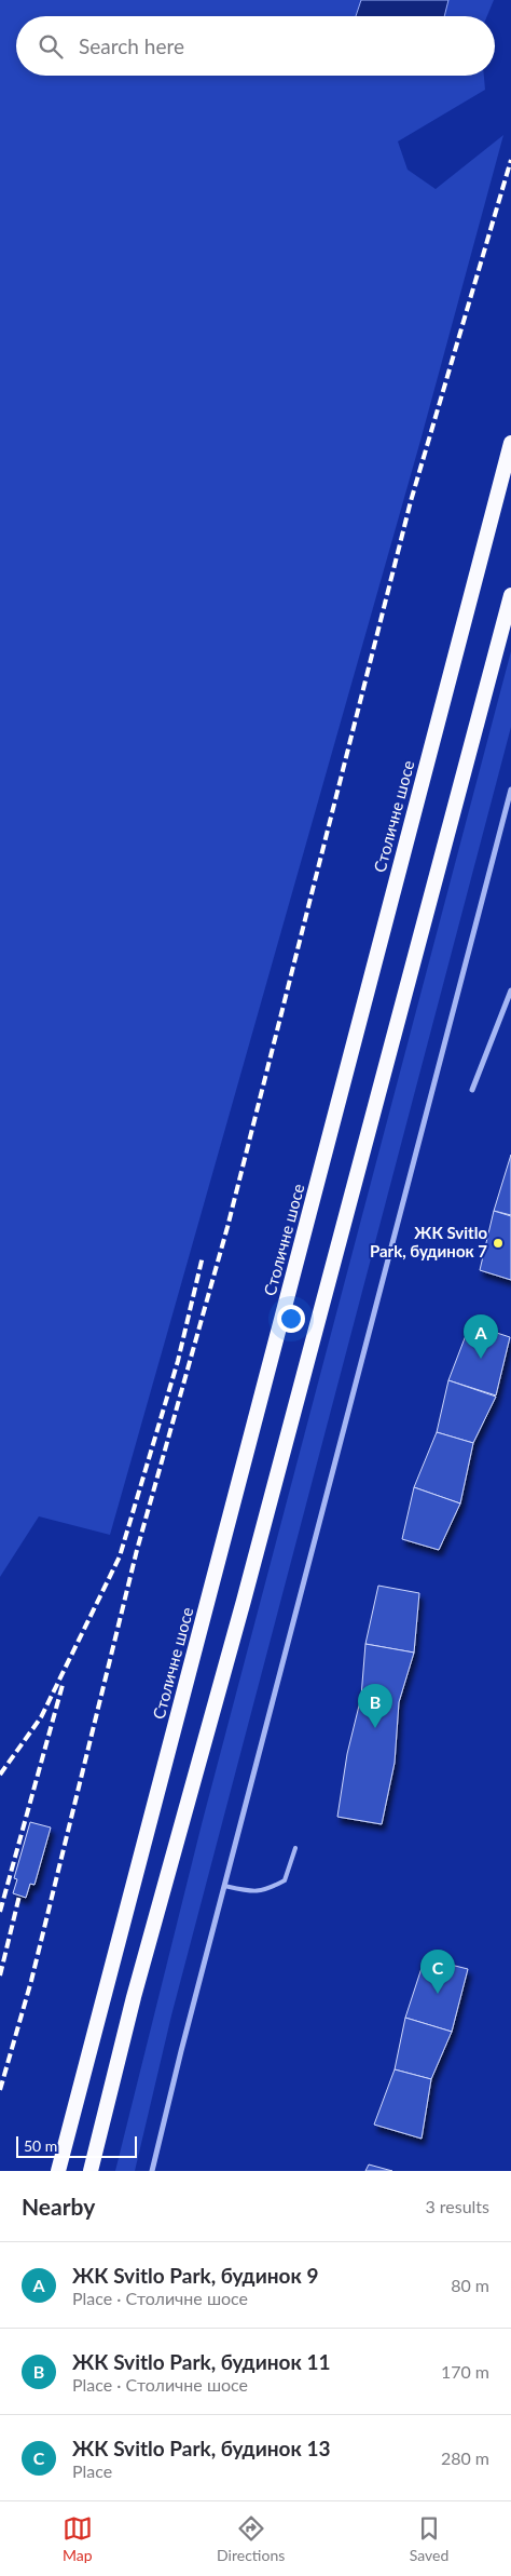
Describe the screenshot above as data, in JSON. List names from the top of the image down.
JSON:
{
  "streets": {
    "highway": ["Столичне шосе"]
  },
  "places": ["ЖК Svitlo Park, будинок 7"],
  "scale_bar": "50 m",
  "page": {
    "search": "Search here",
    "pins": ["A", "B", "C"],
    "scale": "50 m",
    "heading": ["Nearby", "3 results"],
    "list": [
      {
        "mark": "A",
        "name": "ЖК Svitlo Park, будинок 9",
        "note": "Place · Столичне шосе",
        "value": "80 m"
      },
      {
        "mark": "B",
        "name": "ЖК Svitlo Park, будинок 11",
        "note": "Place · Столичне шосе",
        "value": "170 m"
      },
      {
        "mark": "C",
        "name": "ЖК Svitlo Park, будинок 13",
        "note": "Place",
        "value": "280 m"
      }
    ],
    "nav": ["Map", "Directions", "Saved"]
  }
}
